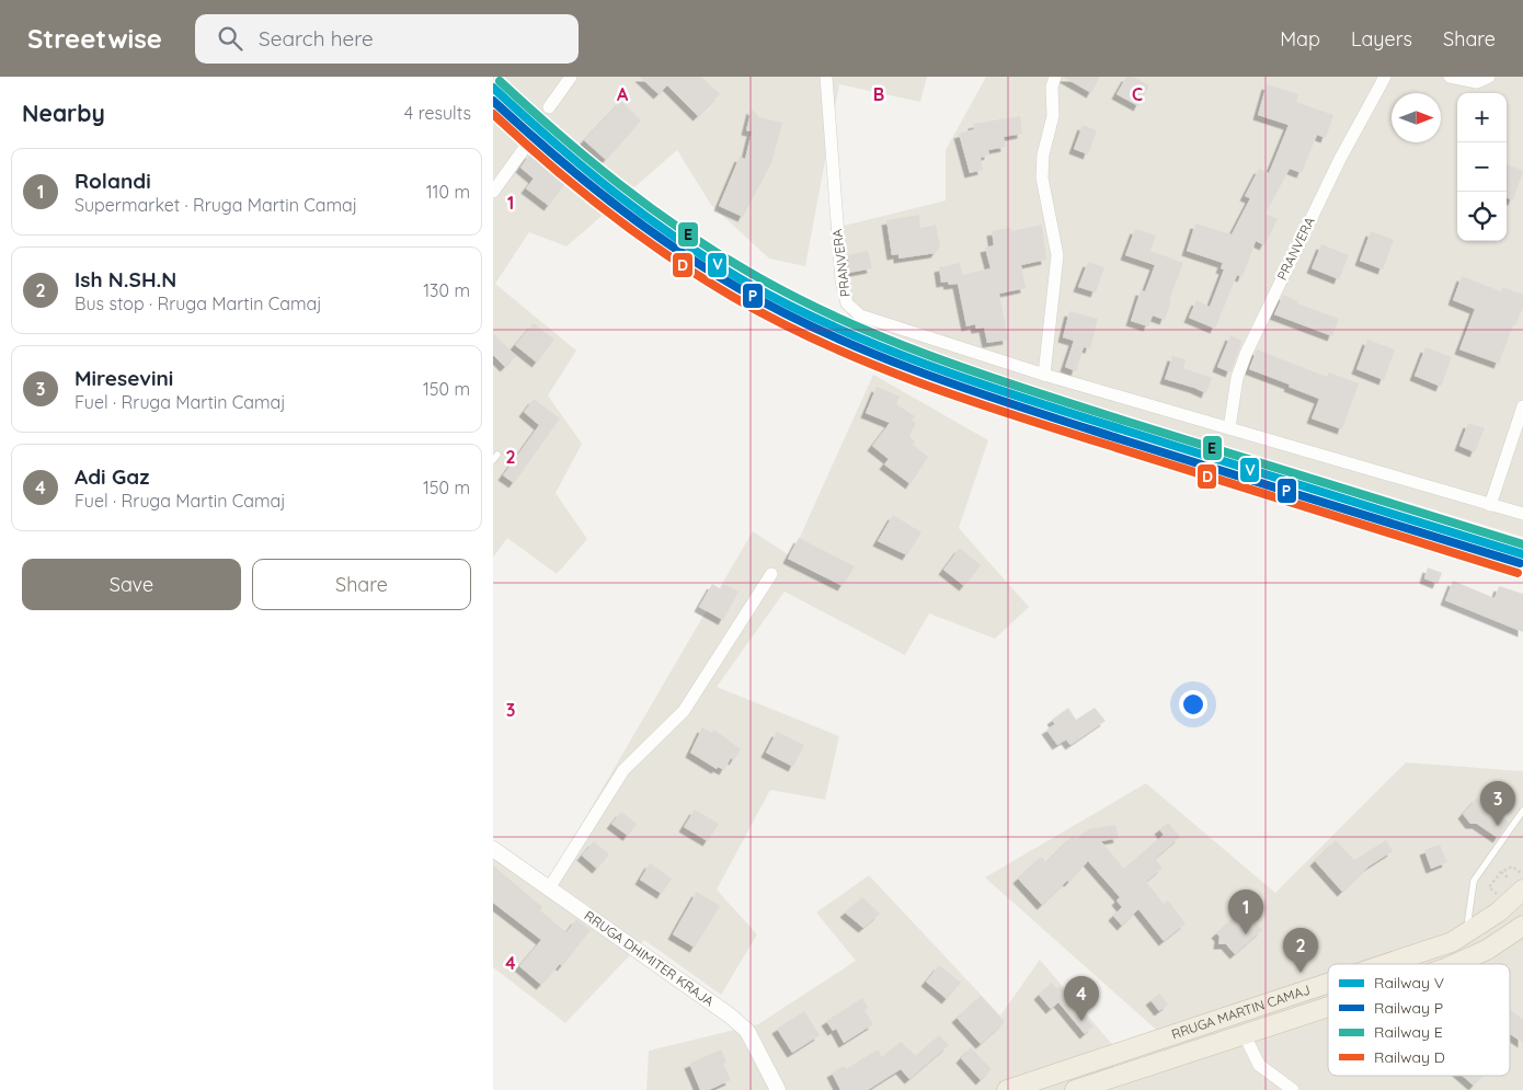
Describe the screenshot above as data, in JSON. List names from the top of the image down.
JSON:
{
  "streets": {
    "highway": ["RRUGA MARTIN CAMAJ"],
    "street": ["PRANVERA", "RRUGA DHIMITER KRAJA"]
  },
  "lines": [
    "rail line E",
    "rail line V",
    "rail line P",
    "rail line D"
  ],
  "legend": [
    "Railway V",
    "Railway P",
    "Railway E",
    "Railway D"
  ],
  "north": "right",
  "page": {
    "header": "Streetwise",
    "search": "Search here",
    "nav": ["Map", "Layers", "Share"],
    "heading": ["Nearby", "4 results"],
    "map_buttons": ["+", "−"],
    "list": [
      {
        "mark": "1",
        "name": "Rolandi",
        "note": "Supermarket · Rruga Martin Camaj",
        "value": "110 m"
      },
      {
        "mark": "2",
        "name": "Ish N.SH.N",
        "note": "Bus stop · Rruga Martin Camaj",
        "value": "130 m"
      },
      {
        "mark": "3",
        "name": "Miresevini",
        "note": "Fuel · Rruga Martin Camaj",
        "value": "150 m"
      },
      {
        "mark": "4",
        "name": "Adi Gaz",
        "note": "Fuel · Rruga Martin Camaj",
        "value": "150 m"
      }
    ],
    "buttons": ["Save", "Share"],
    "pins": [
      "3",
      "1",
      "2",
      "4"
    ]
  },
  "grid": {
    "columns": ["A", "B", "C"],
    "rows": [
      "1",
      "2",
      "3",
      "4"
    ]
  }
}
